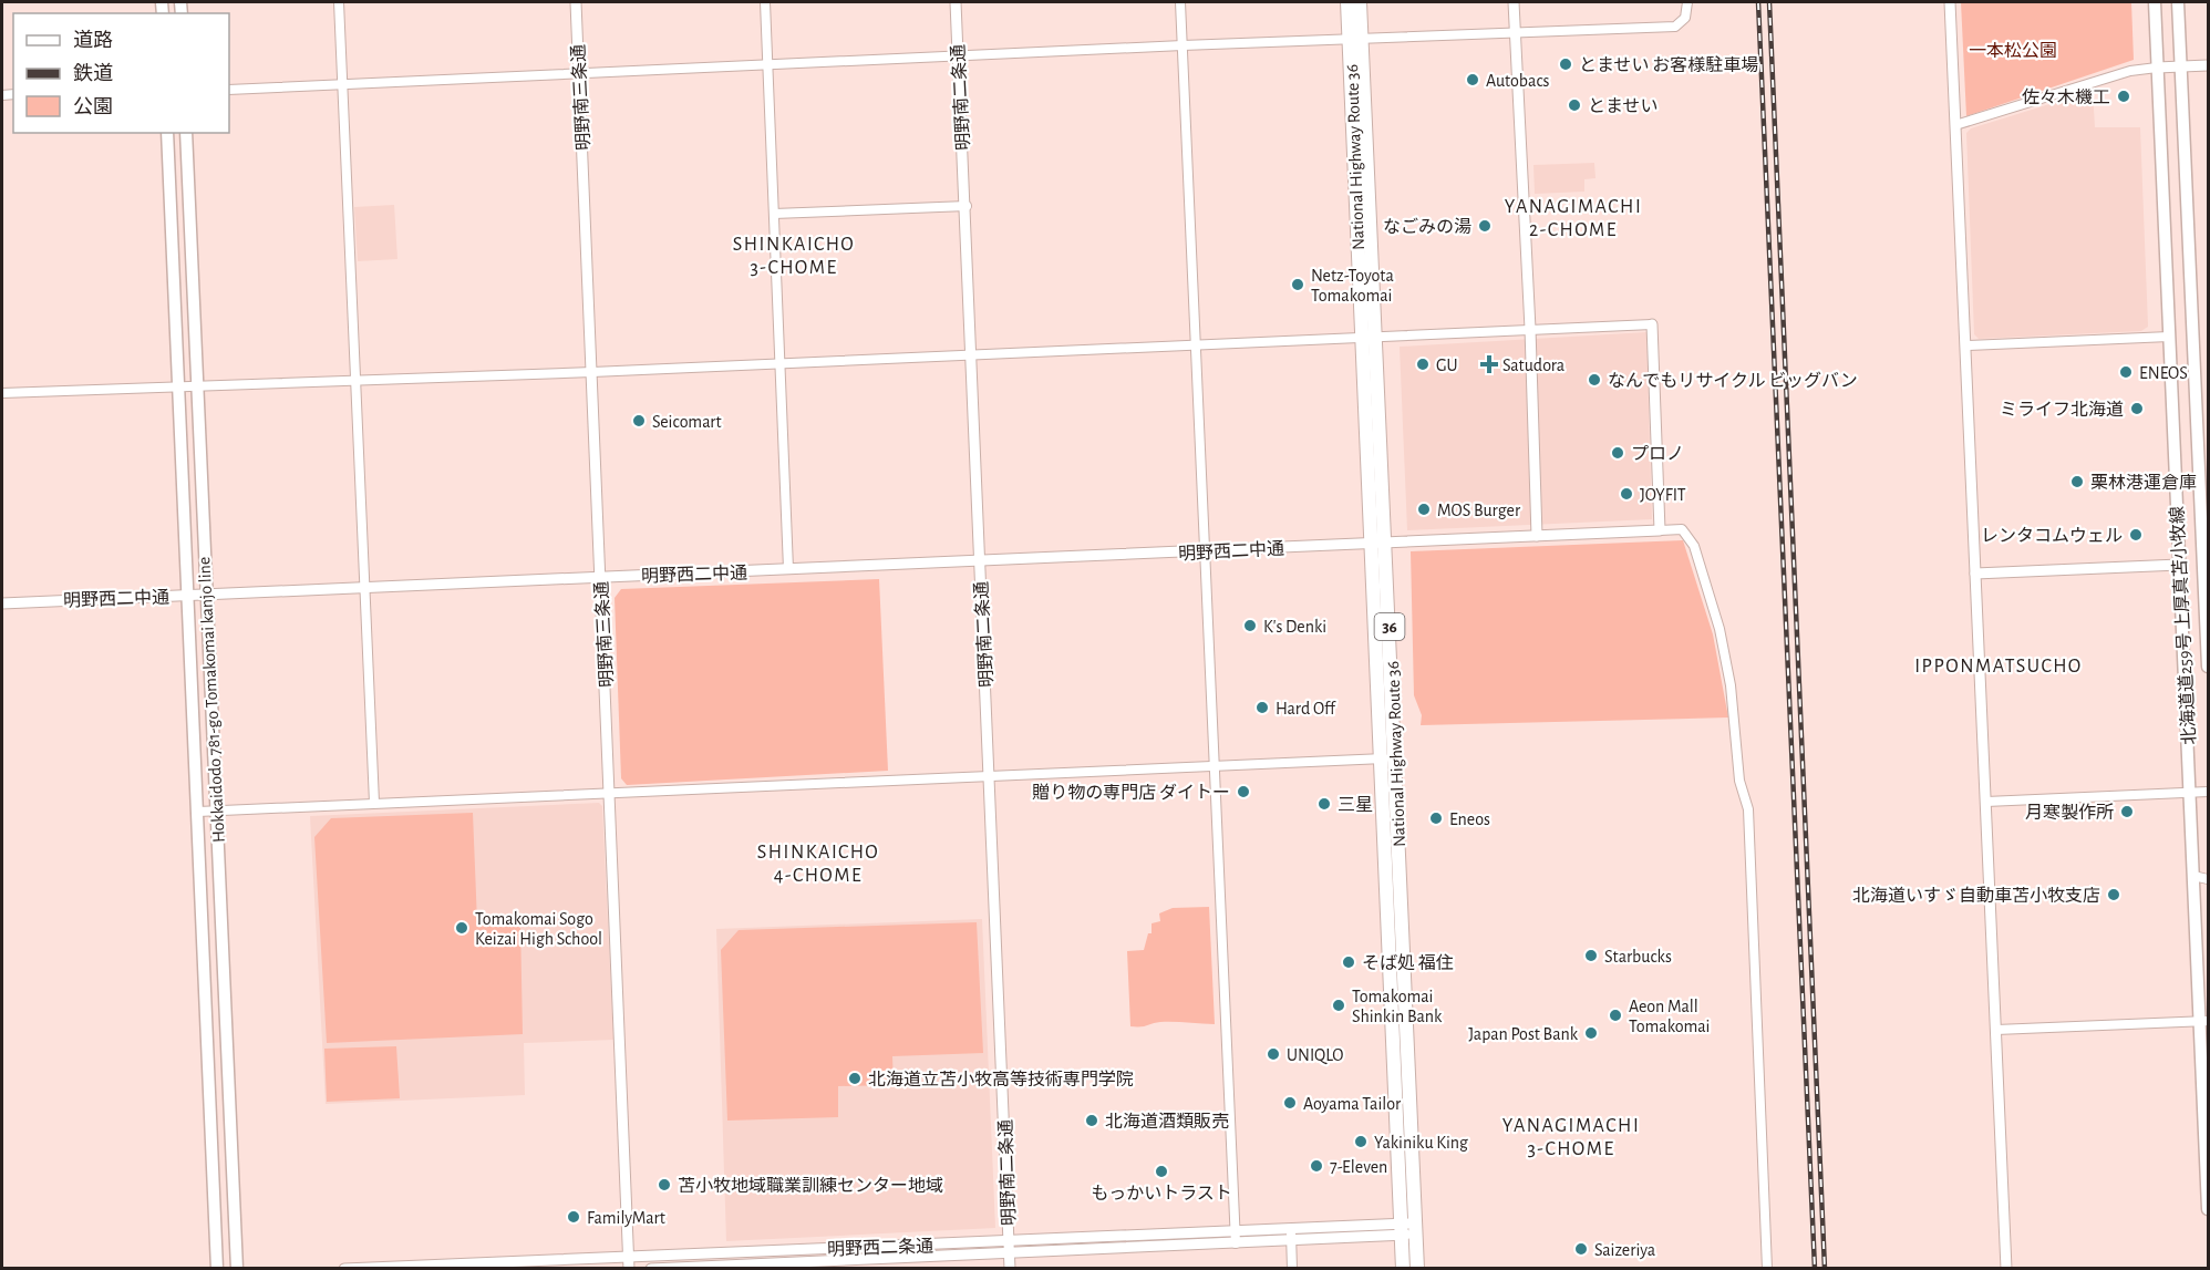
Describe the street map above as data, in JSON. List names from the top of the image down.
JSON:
{
  "streets": {
    "highway": ["National Highway Route 36", "36"],
    "main road": ["北海道道259号 上厚真苫小牧線", "Hokkaidodo 781-go Tomakomai kanjo line"],
    "street": [
      "明野南三条通",
      "明野南二条通",
      "明野西二中通",
      "明野西二条通"
    ]
  },
  "crossings": [
    ["明野南三条通", "明野西二中通"],
    ["明野南三条通", "明野西二条通"],
    ["明野南二条通", "明野西二中通"],
    ["明野南二条通", "明野西二条通"],
    ["National Highway Route 36", "明野西二中通"],
    ["National Highway Route 36", "明野西二条通"],
    ["明野西二中通", "Hokkaidodo 781-go Tomakomai kanjo line"]
  ],
  "districts": [
    "YANAGIMACHI 2-CHOME",
    "SHINKAICHO 3-CHOME",
    "IPPONMATSUCHO",
    "SHINKAICHO 4-CHOME",
    "YANAGIMACHI 3-CHOME"
  ],
  "parks": ["一本松公園"],
  "places": {
    "other": [
      "とませい お客様駐車場",
      "Autobacs",
      "佐々木機工",
      "とませい",
      "なごみの湯",
      "Netz-Toyota Tomakomai",
      "GU",
      "ENEOS",
      "なんでもリサイクル ビッグバン",
      "ミライフ北海道",
      "Seicomart",
      "プロノ",
      "栗林港運倉庫",
      "JOYFIT",
      "MOS Burger",
      "レンタコムウェル",
      "K's Denki",
      "Hard Off",
      "贈り物の専門店 ダイトー",
      "三星",
      "月寒製作所",
      "Eneos",
      "北海道いすゞ自動車苫小牧支店",
      "Tomakomai Sogo Keizai High School",
      "Starbucks",
      "そば処 福住",
      "Tomakomai Shinkin Bank",
      "Aeon Mall Tomakomai",
      "Japan Post Bank",
      "UNIQLO",
      "北海道立苫小牧高等技術専門学院",
      "Aoyama Tailor",
      "北海道酒類販売",
      "Yakiniku King",
      "7-Eleven",
      "もっかいトラスト",
      "苫小牧地域職業訓練センター地域",
      "FamilyMart",
      "Saizeriya"
    ],
    "health": ["Satudora"]
  },
  "legend": ["道路", "鉄道", "公園"]
}
